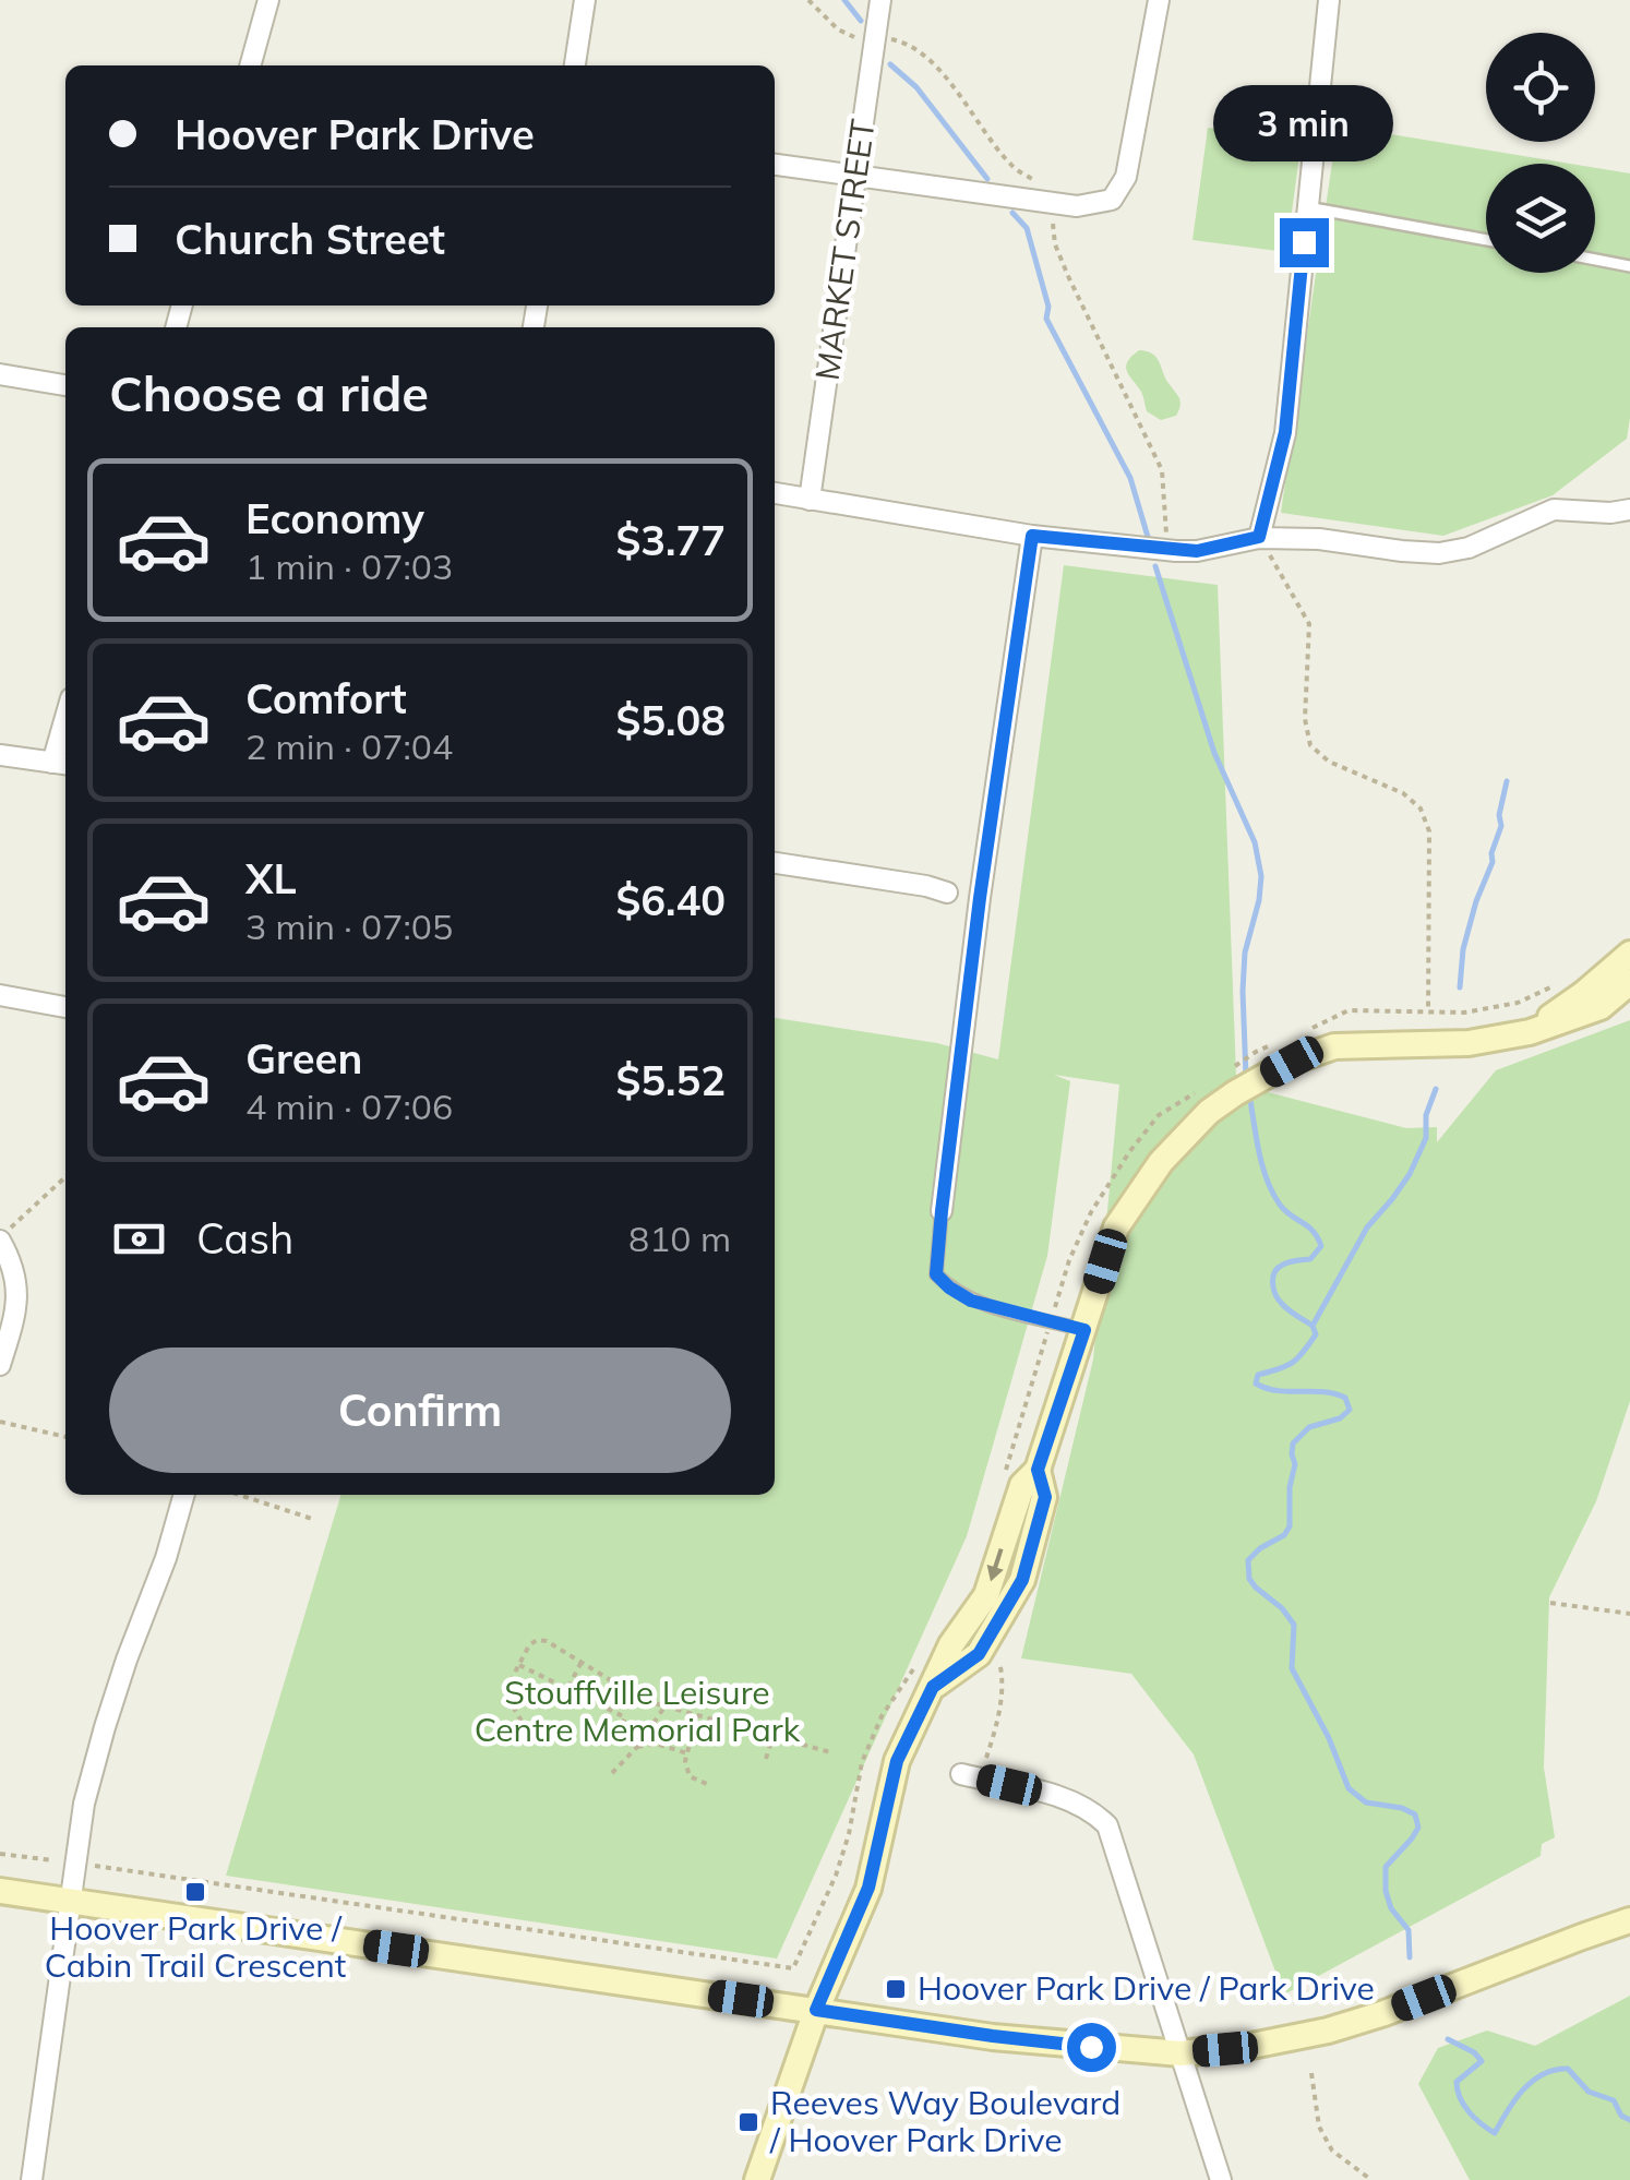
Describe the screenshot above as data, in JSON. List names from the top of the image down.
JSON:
{
  "streets": {
    "street": ["MARKET STREET"]
  },
  "parks": ["Stouffville Leisure Centre Memorial Park"],
  "places": {
    "transit": ["Hoover Park Drive / Cabin Trail Crescent", "Hoover Park Drive / Park Drive", "Reeves Way Boulevard / Hoover Park Drive"]
  },
  "page": {
    "banner": ["Hoover Park Drive", "Church Street"],
    "bubble": "3 min",
    "heading": "Choose a ride",
    "list": [
      {
        "name": "Economy",
        "note": "1 min · 07:03",
        "value": "$3.77"
      },
      {
        "name": "Comfort",
        "note": "2 min · 07:04",
        "value": "$5.08"
      },
      {
        "name": "XL",
        "note": "3 min · 07:05",
        "value": "$6.40"
      },
      {
        "name": "Green",
        "note": "4 min · 07:06",
        "value": "$5.52"
      }
    ],
    "pay": ["Cash", "810 m"],
    "buttons": "Confirm"
  }
}
